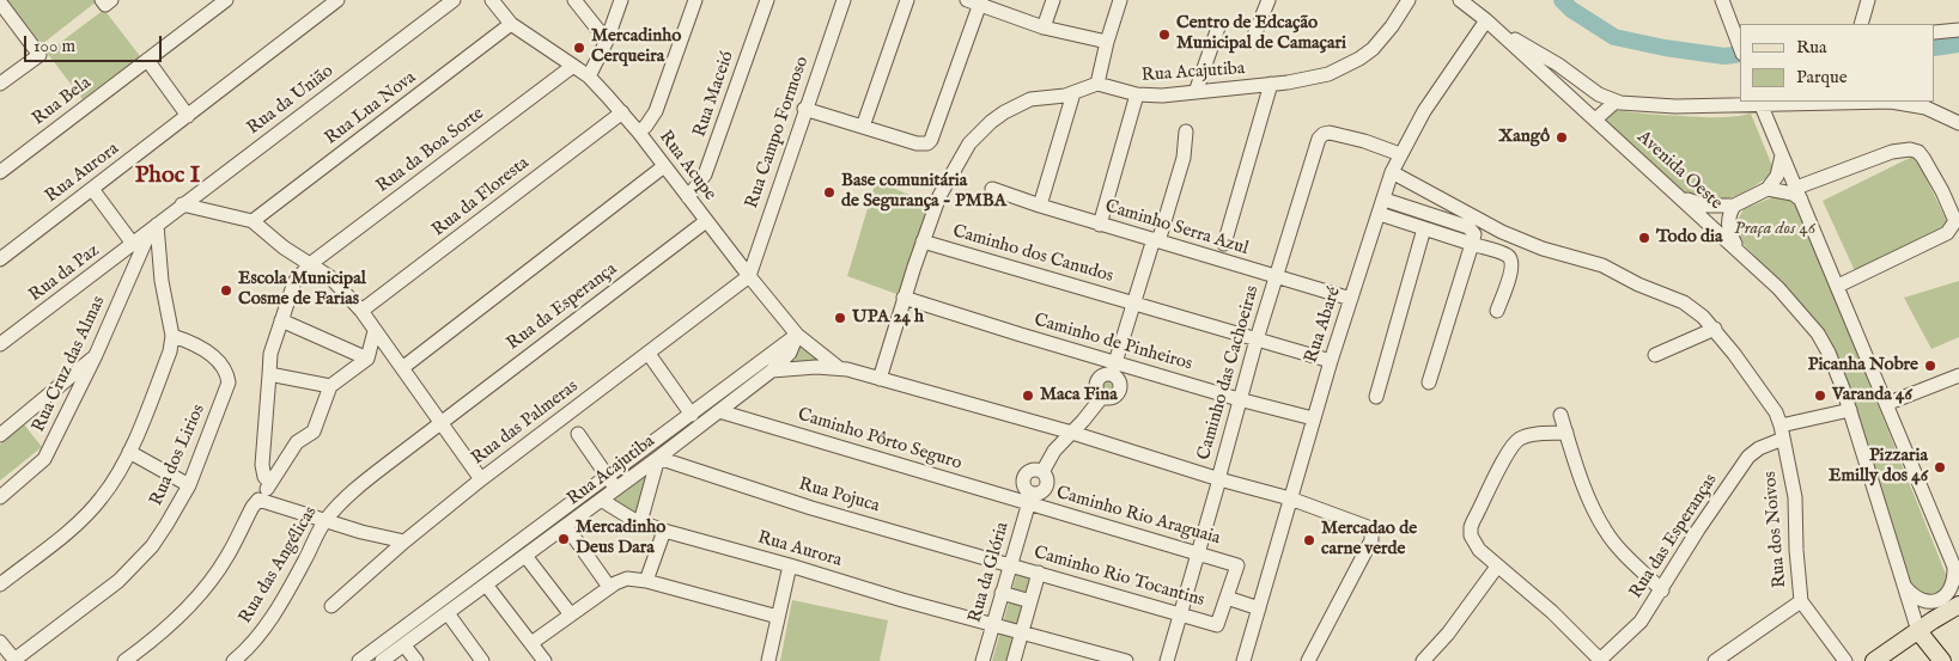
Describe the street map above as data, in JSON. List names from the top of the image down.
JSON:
{
  "streets": {
    "street": [
      "Rua Acajutiba",
      "Rua Maceió",
      "Rua da União",
      "Rua Bela",
      "Rua Lua Nova",
      "Rua Campo Formoso",
      "Rua da Boa Sorte",
      "Rua Acupe",
      "Avenida Oeste",
      "Rua Aurora",
      "Rua da Floresta",
      "Caminho Serra Azul",
      "Caminho dos Canudos",
      "Rua da Paz",
      "Rua da Esperança",
      "Rua Abaré",
      "Caminho de Pinheiros",
      "Rua Cruz das Almas",
      "Caminho das Cachoeiras",
      "Rua das Palmeras",
      "Caminho Pôrto Seguro",
      "Rua dos Lirios",
      "Rua Pojuca",
      "Caminho Rio Araguaia",
      "Rua dos Noivos",
      "Rua das Esperanças",
      "Rua das Angélicas",
      "Rua da Glória",
      "Caminho Rio Tocantins"
    ]
  },
  "crossings": [
    ["Rua Acajutiba", "Rua Acupe"],
    ["Rua Acajutiba", "Rua Aurora"],
    ["Rua Acajutiba", "Caminho Pôrto Seguro"],
    ["Rua Acajutiba", "Rua Pojuca"],
    ["Rua Maceió", "Rua Acupe"],
    ["Rua da União", "Rua da Paz"],
    ["Rua da União", "Rua Cruz das Almas"],
    ["Rua Lua Nova", "Rua Acupe"],
    ["Rua Campo Formoso", "Rua Acupe"],
    ["Rua Campo Formoso", "Rua das Palmeras"],
    ["Rua da Boa Sorte", "Rua Acupe"],
    ["Rua Acupe", "Rua da Floresta"],
    ["Rua Acupe", "Rua da Esperança"],
    ["Rua Acupe", "Rua das Palmeras"],
    ["Avenida Oeste", "Rua Abaré"],
    ["Avenida Oeste", "Rua das Esperanças"],
    ["Rua Aurora", "Rua da Glória"],
    ["Caminho Serra Azul", "Rua Abaré"],
    ["Caminho Serra Azul", "Caminho das Cachoeiras"],
    ["Caminho dos Canudos", "Rua Abaré"],
    ["Caminho dos Canudos", "Caminho das Cachoeiras"],
    ["Rua da Paz", "Rua Cruz das Almas"],
    ["Rua da Esperança", "Rua das Angélicas"],
    ["Rua Abaré", "Caminho de Pinheiros"],
    ["Rua Abaré", "Caminho das Cachoeiras"],
    ["Rua Abaré", "Rua dos Noivos"],
    ["Caminho de Pinheiros", "Caminho das Cachoeiras"],
    ["Caminho das Cachoeiras", "Caminho Rio Araguaia"],
    ["Caminho das Cachoeiras", "Caminho Rio Tocantins"],
    ["Caminho Pôrto Seguro", "Caminho Rio Araguaia"],
    ["Caminho Pôrto Seguro", "Rua da Glória"],
    ["Rua Pojuca", "Rua da Glória"],
    ["Rua Pojuca", "Caminho Rio Tocantins"],
    ["Caminho Rio Araguaia", "Rua da Glória"],
    ["Caminho Rio Araguaia", "Caminho Rio Tocantins"],
    ["Rua dos Noivos", "Rua das Esperanças"],
    ["Rua da Glória", "Caminho Rio Tocantins"]
  ],
  "districts": ["Phoc I"],
  "parks": ["Praça dos 46"],
  "places": [
    "Centro de Edcação Municipal de Camaçari",
    "Mercadinho Cerqueira",
    "Xangô",
    "Base comunitária de Segurança - PMBA",
    "Todo dia",
    "Escola Municipal Cosme de Farias",
    "UPA 24 h",
    "Picanha Nobre",
    "Maca Fina",
    "Varanda 46",
    "Pizzaria Emilly dos 46",
    "Mercadinho Deus Dara",
    "Mercadao de carne verde"
  ],
  "legend": ["Rua", "Parque"],
  "scale_bar": "100 m"
}
